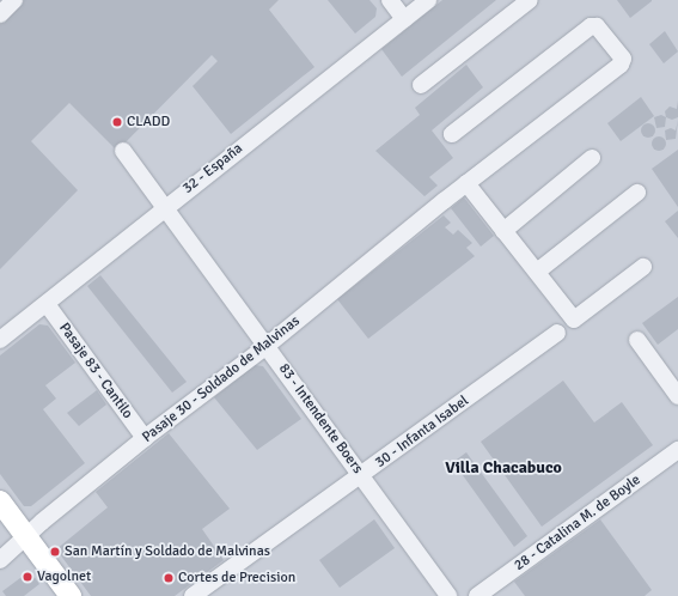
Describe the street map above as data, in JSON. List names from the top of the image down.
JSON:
{
  "streets": {
    "street": [
      "32 - España",
      "Pasaje 83 - Cantilo",
      "Pasaje 30 - Soldado de Malvinas",
      "83 - Intendente Boers",
      "30 - Infanta Isabel",
      "28 - Catalina M. de Boyle"
    ]
  },
  "crossings": [
    ["32 - España", "Pasaje 83 - Cantilo"],
    ["32 - España", "83 - Intendente Boers"],
    ["Pasaje 83 - Cantilo", "Pasaje 30 - Soldado de Malvinas"],
    ["Pasaje 30 - Soldado de Malvinas", "83 - Intendente Boers"],
    ["83 - Intendente Boers", "30 - Infanta Isabel"]
  ],
  "districts": ["Villa Chacabuco"],
  "places": [
    "CLADD",
    "San Martín y Soldado de Malvinas",
    "Vagolnet",
    "Cortes de Precision"
  ]
}
